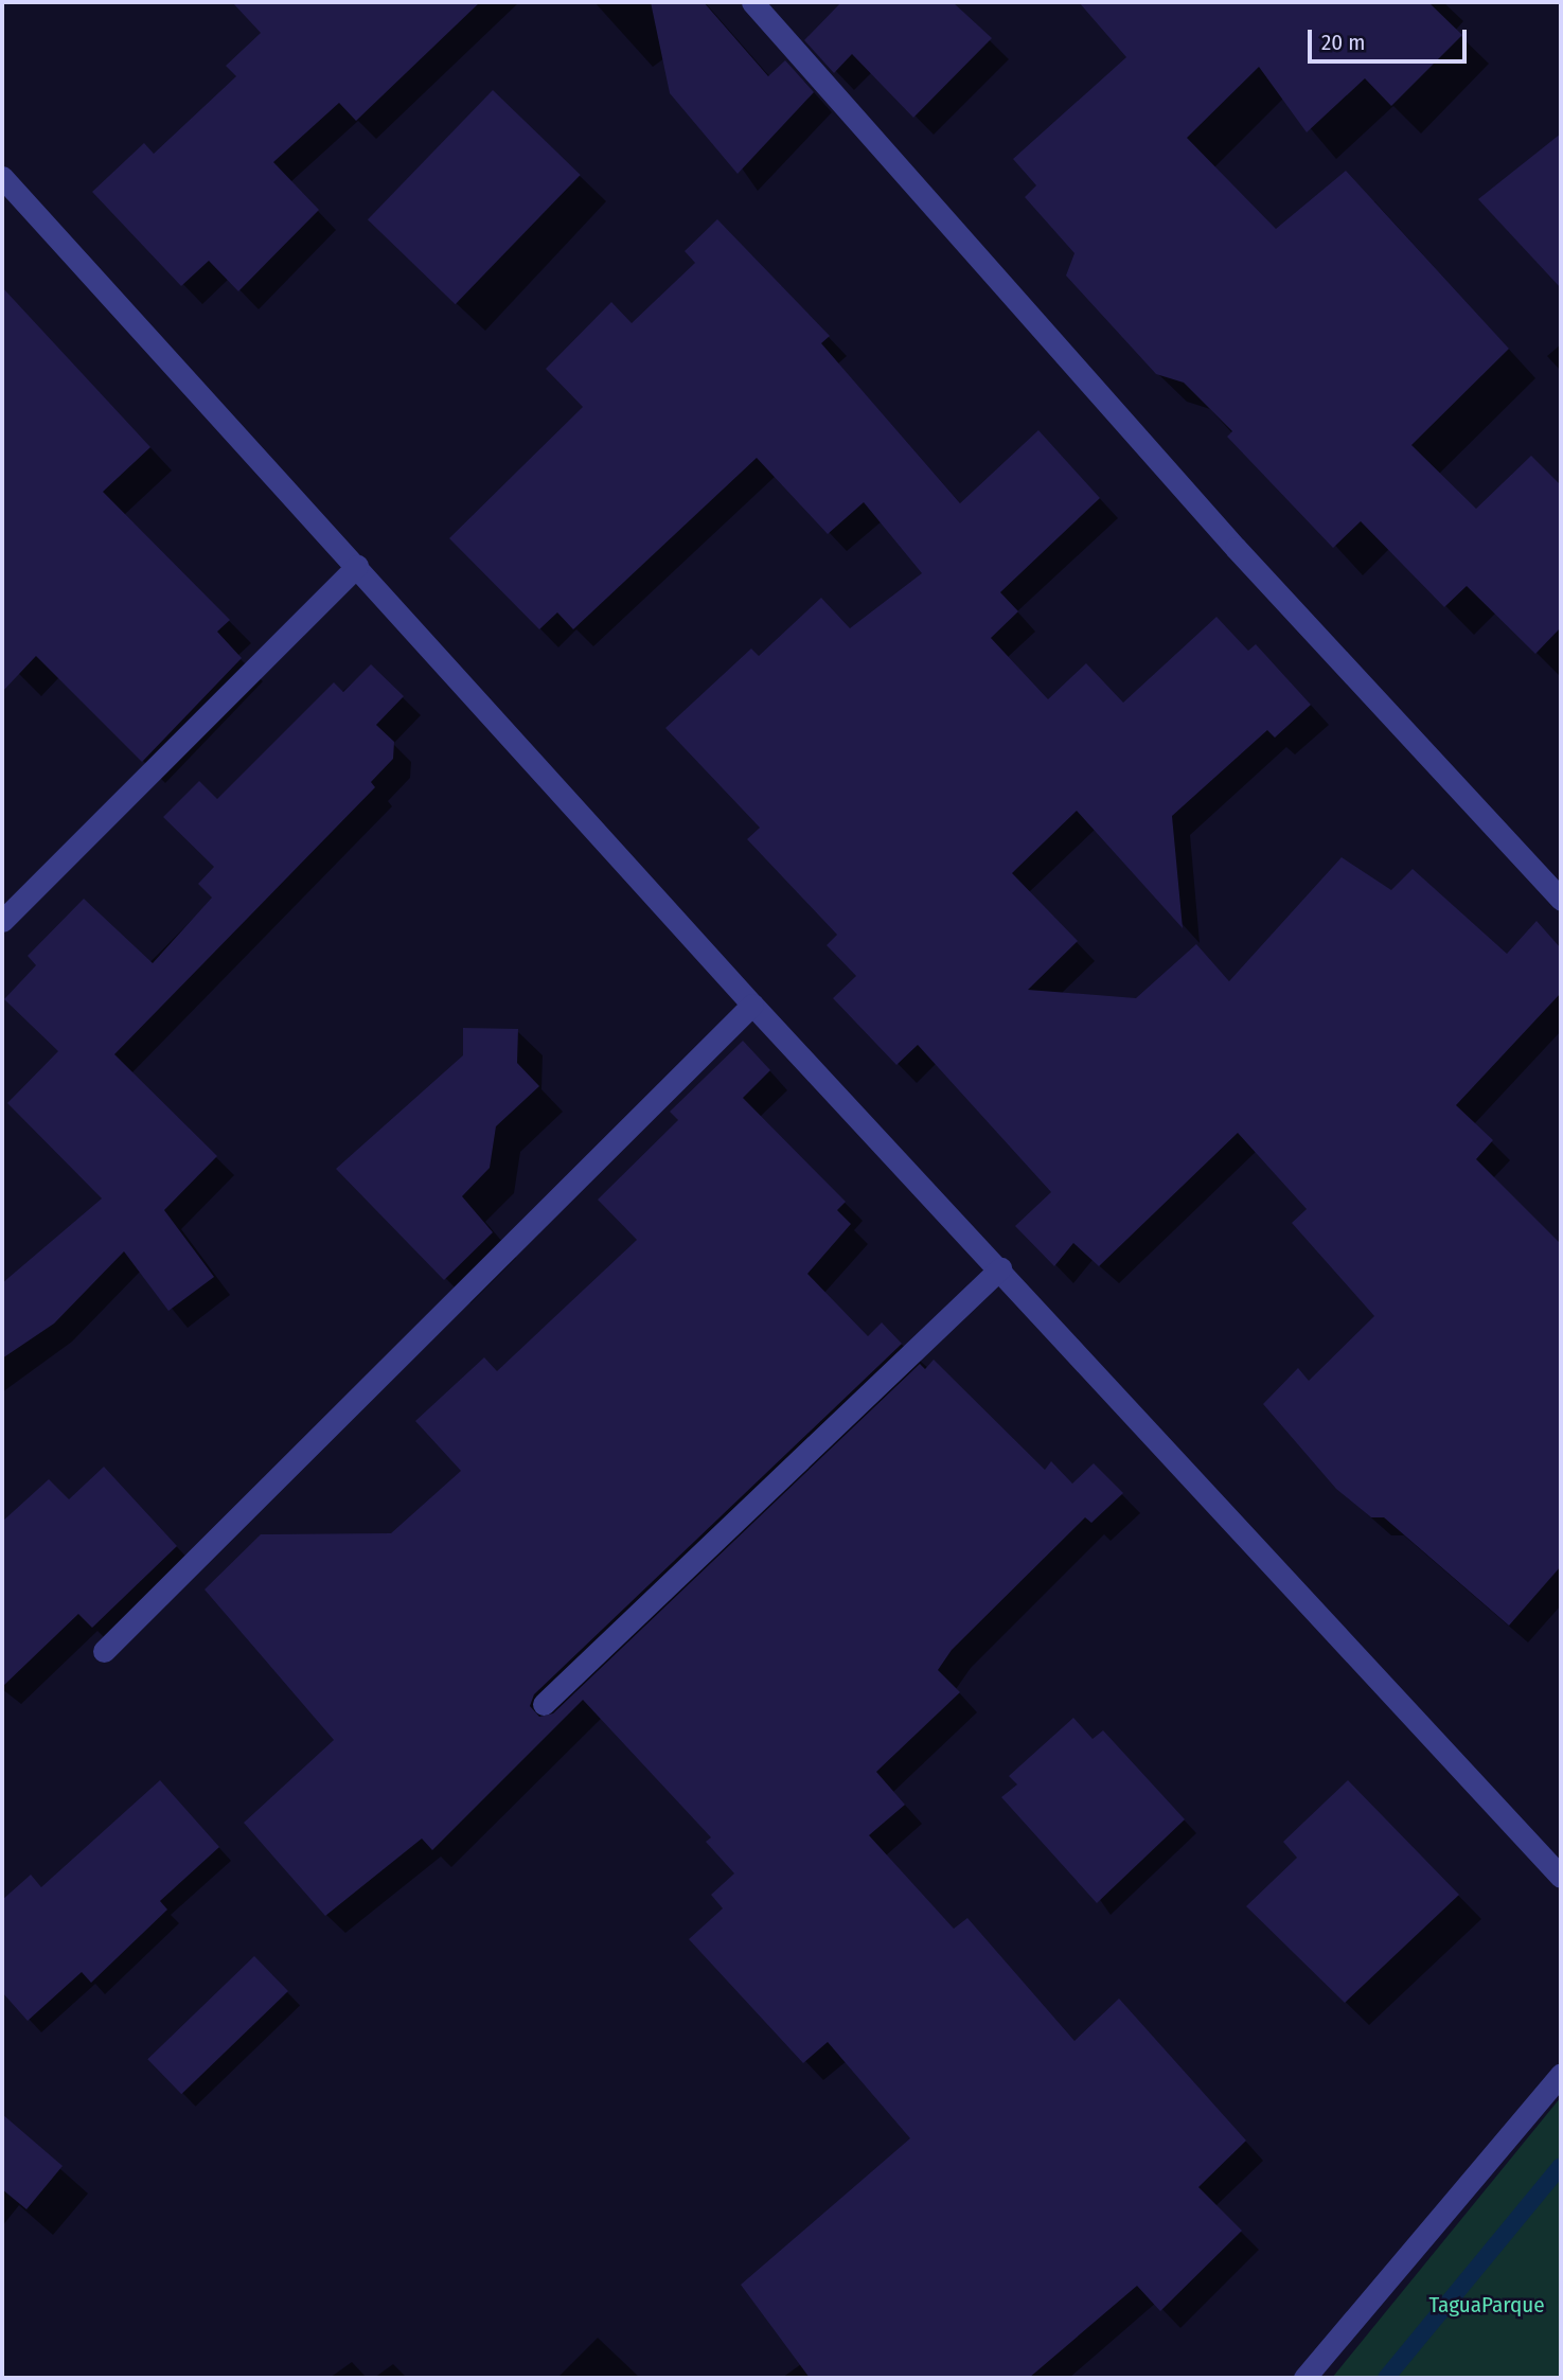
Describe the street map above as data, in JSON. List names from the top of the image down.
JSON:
{
  "parks": ["TaguaParque"],
  "scale_bar": "20 m"
}
